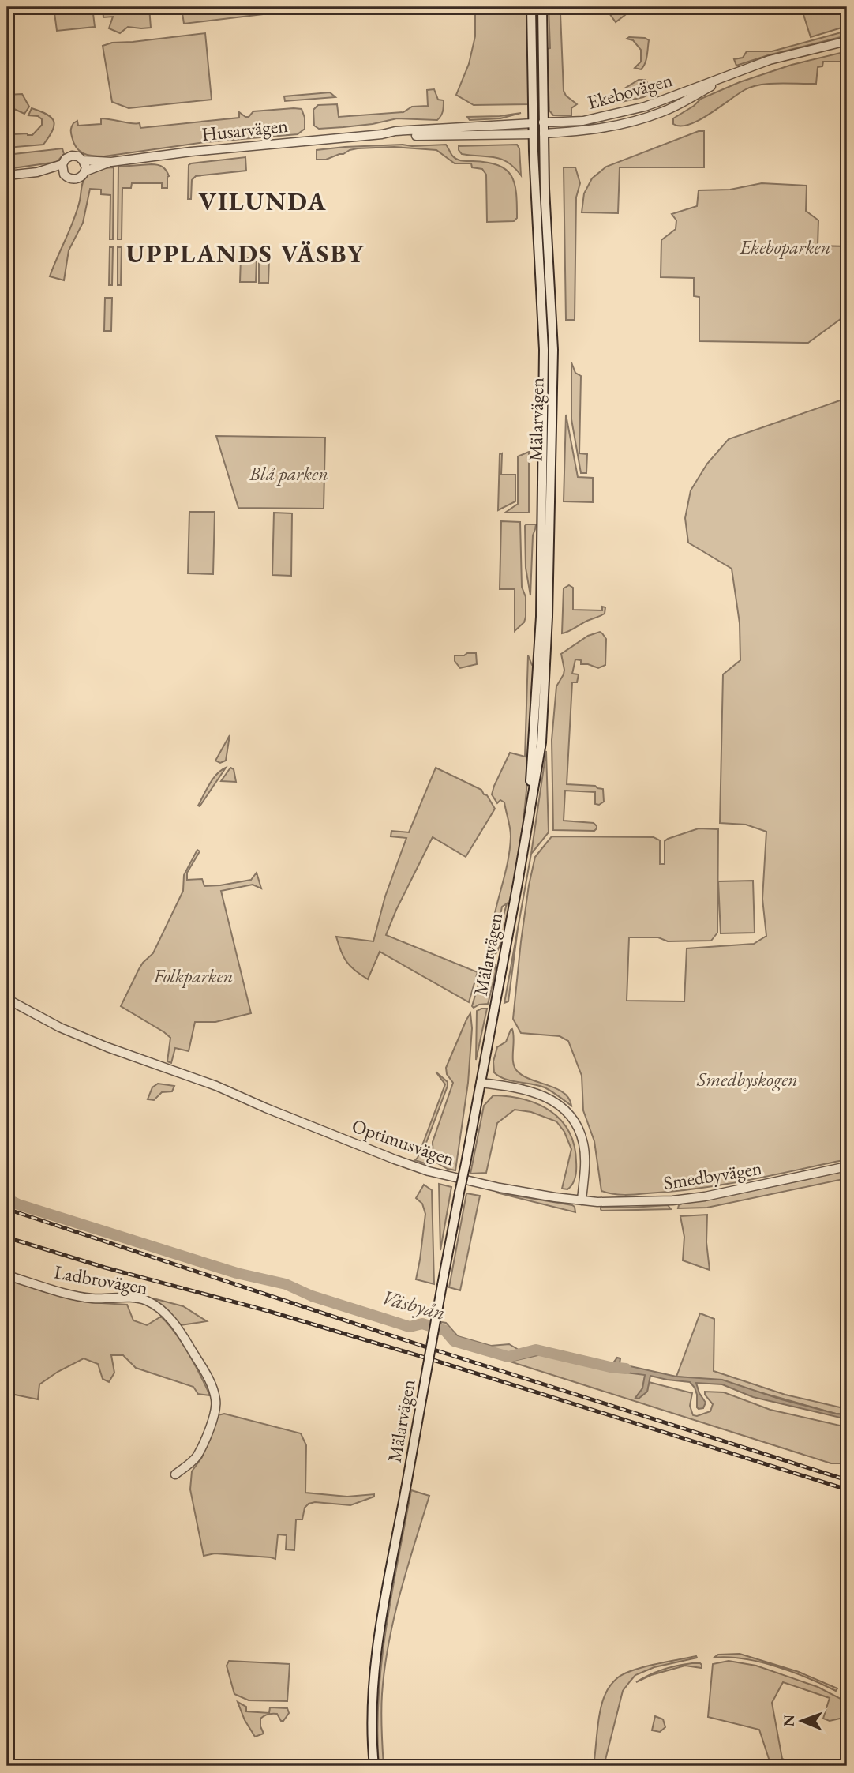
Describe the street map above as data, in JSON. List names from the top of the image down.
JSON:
{
  "streets": {
    "main road": ["Mälarvägen"],
    "street": [
      "Ekebovägen",
      "Husarvägen",
      "Optimusvägen",
      "Smedbyvägen",
      "Ladbrovägen"
    ]
  },
  "crossings": [
    ["Ekebovägen", "Mälarvägen"],
    ["Husarvägen", "Mälarvägen"],
    ["Optimusvägen", "Smedbyvägen"]
  ],
  "districts": ["VILUNDA", "UPPLANDS VÄSBY"],
  "water": ["Väsbyån"],
  "parks": [
    "Ekeboparken",
    "Blå parken",
    "Folkparken",
    "Smedbyskogen"
  ],
  "north": "left"
}
